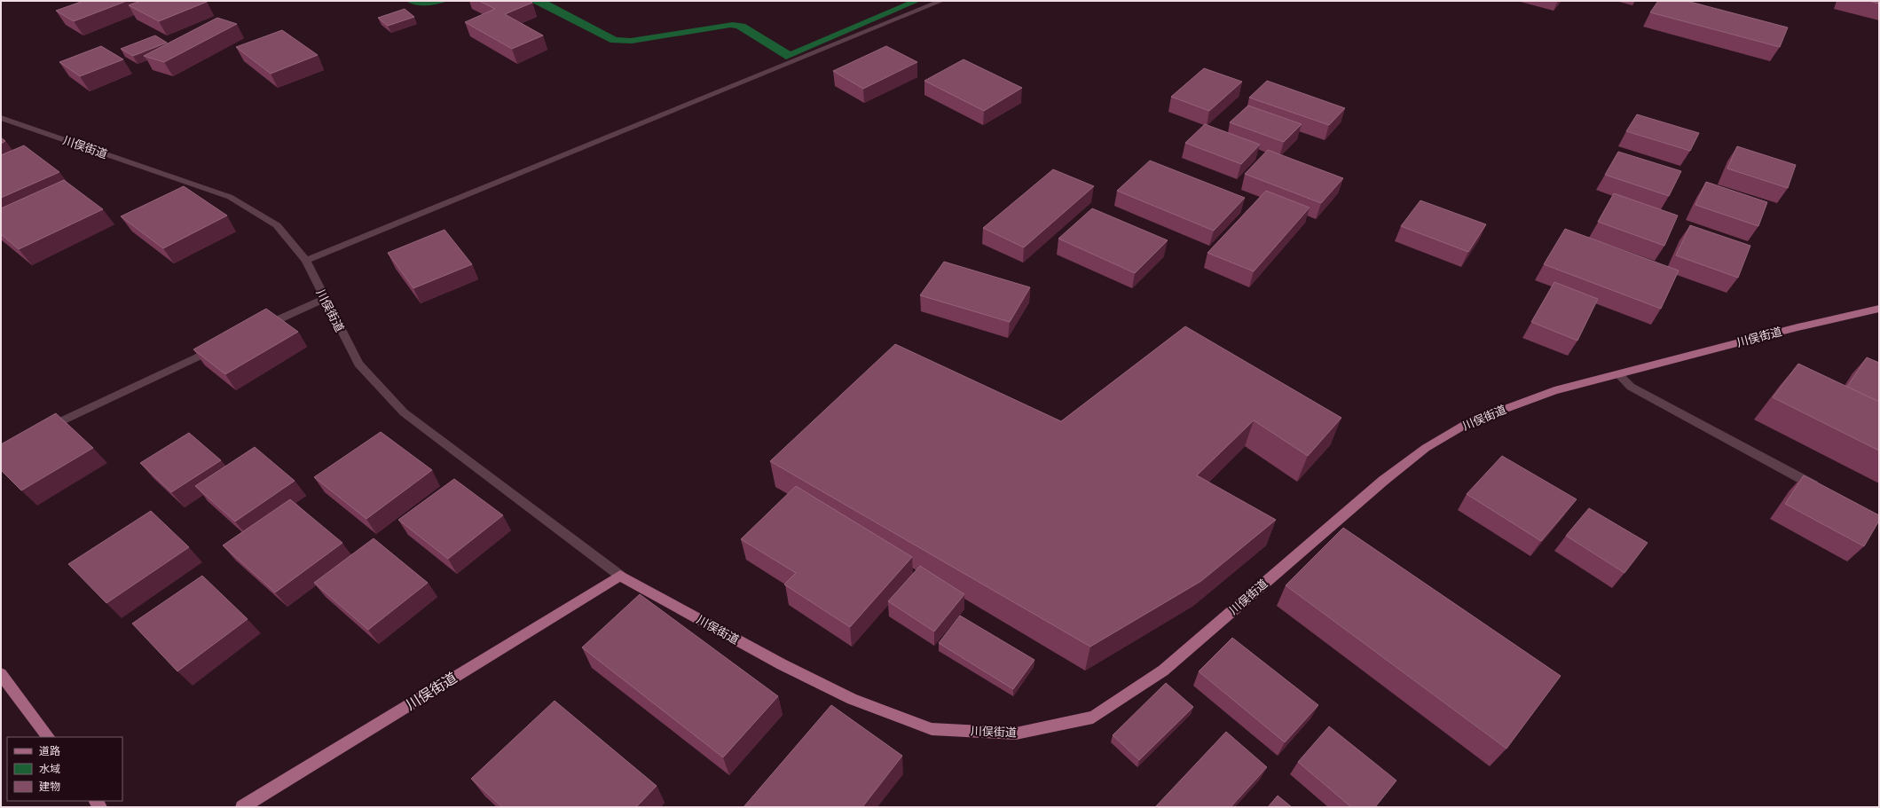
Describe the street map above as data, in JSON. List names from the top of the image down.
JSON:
{
  "streets": {
    "main road": ["川俣街道"]
  },
  "legend": ["道路", "水域", "建物"]
}
